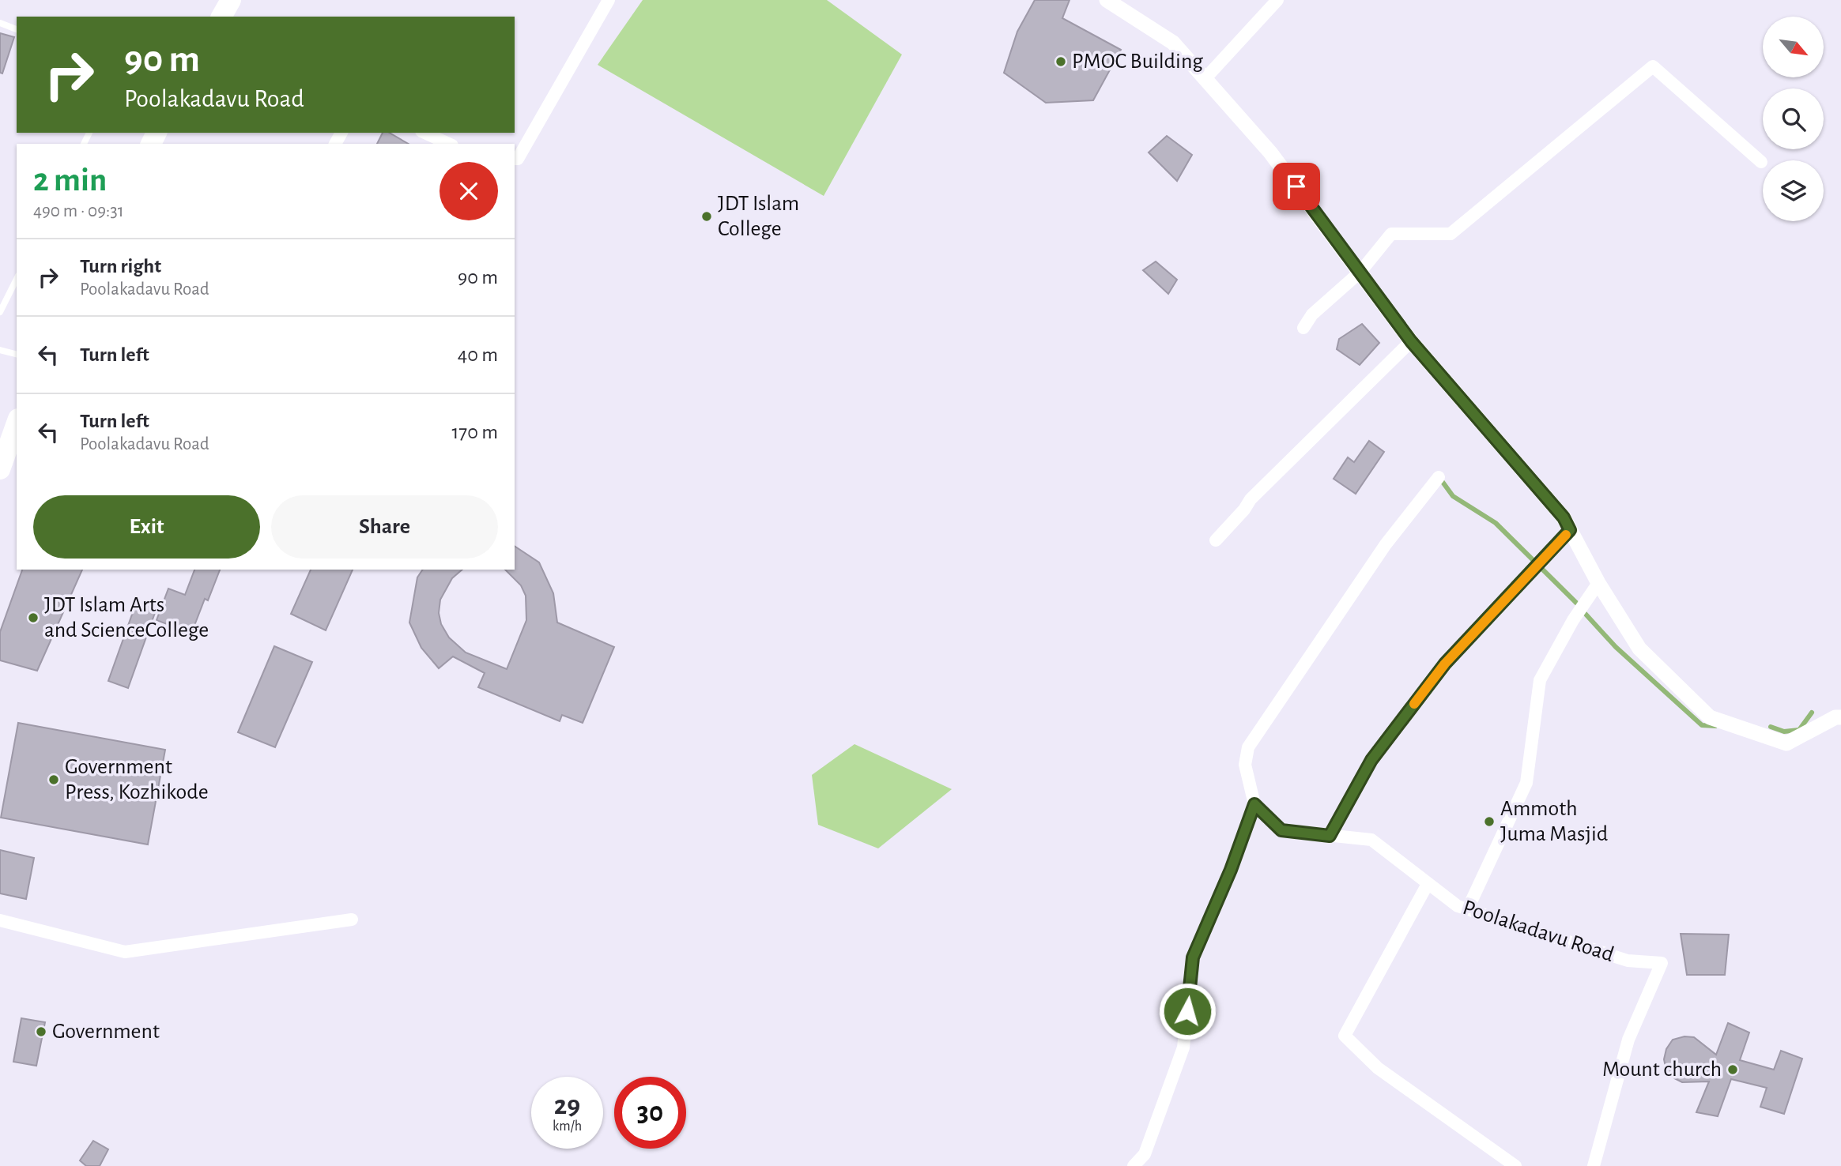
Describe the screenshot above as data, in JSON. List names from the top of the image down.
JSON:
{
  "streets": {
    "street": ["Poolakadavu Road"]
  },
  "places": [
    "PMOC Building",
    "JDT Islam College",
    "JDT Islam Arts and ScienceCollege",
    "Government Press, Kozhikode",
    "Ammoth Juma Masjid",
    "Government",
    "Mount church"
  ],
  "north": "bottom right",
  "page": {
    "turn": ["90 m", "Poolakadavu Road"],
    "heading": ["2 min", "490 m · 09:31"],
    "list": [
      {
        "name": "Turn right",
        "note": "Poolakadavu Road",
        "value": "90 m"
      },
      {
        "name": "Turn left",
        "value": "40 m"
      },
      {
        "name": "Turn left",
        "note": "Poolakadavu Road",
        "value": "170 m"
      }
    ],
    "buttons": ["Exit", "Share"],
    "speed": "29 km/h",
    "limit": "30"
  }
}
